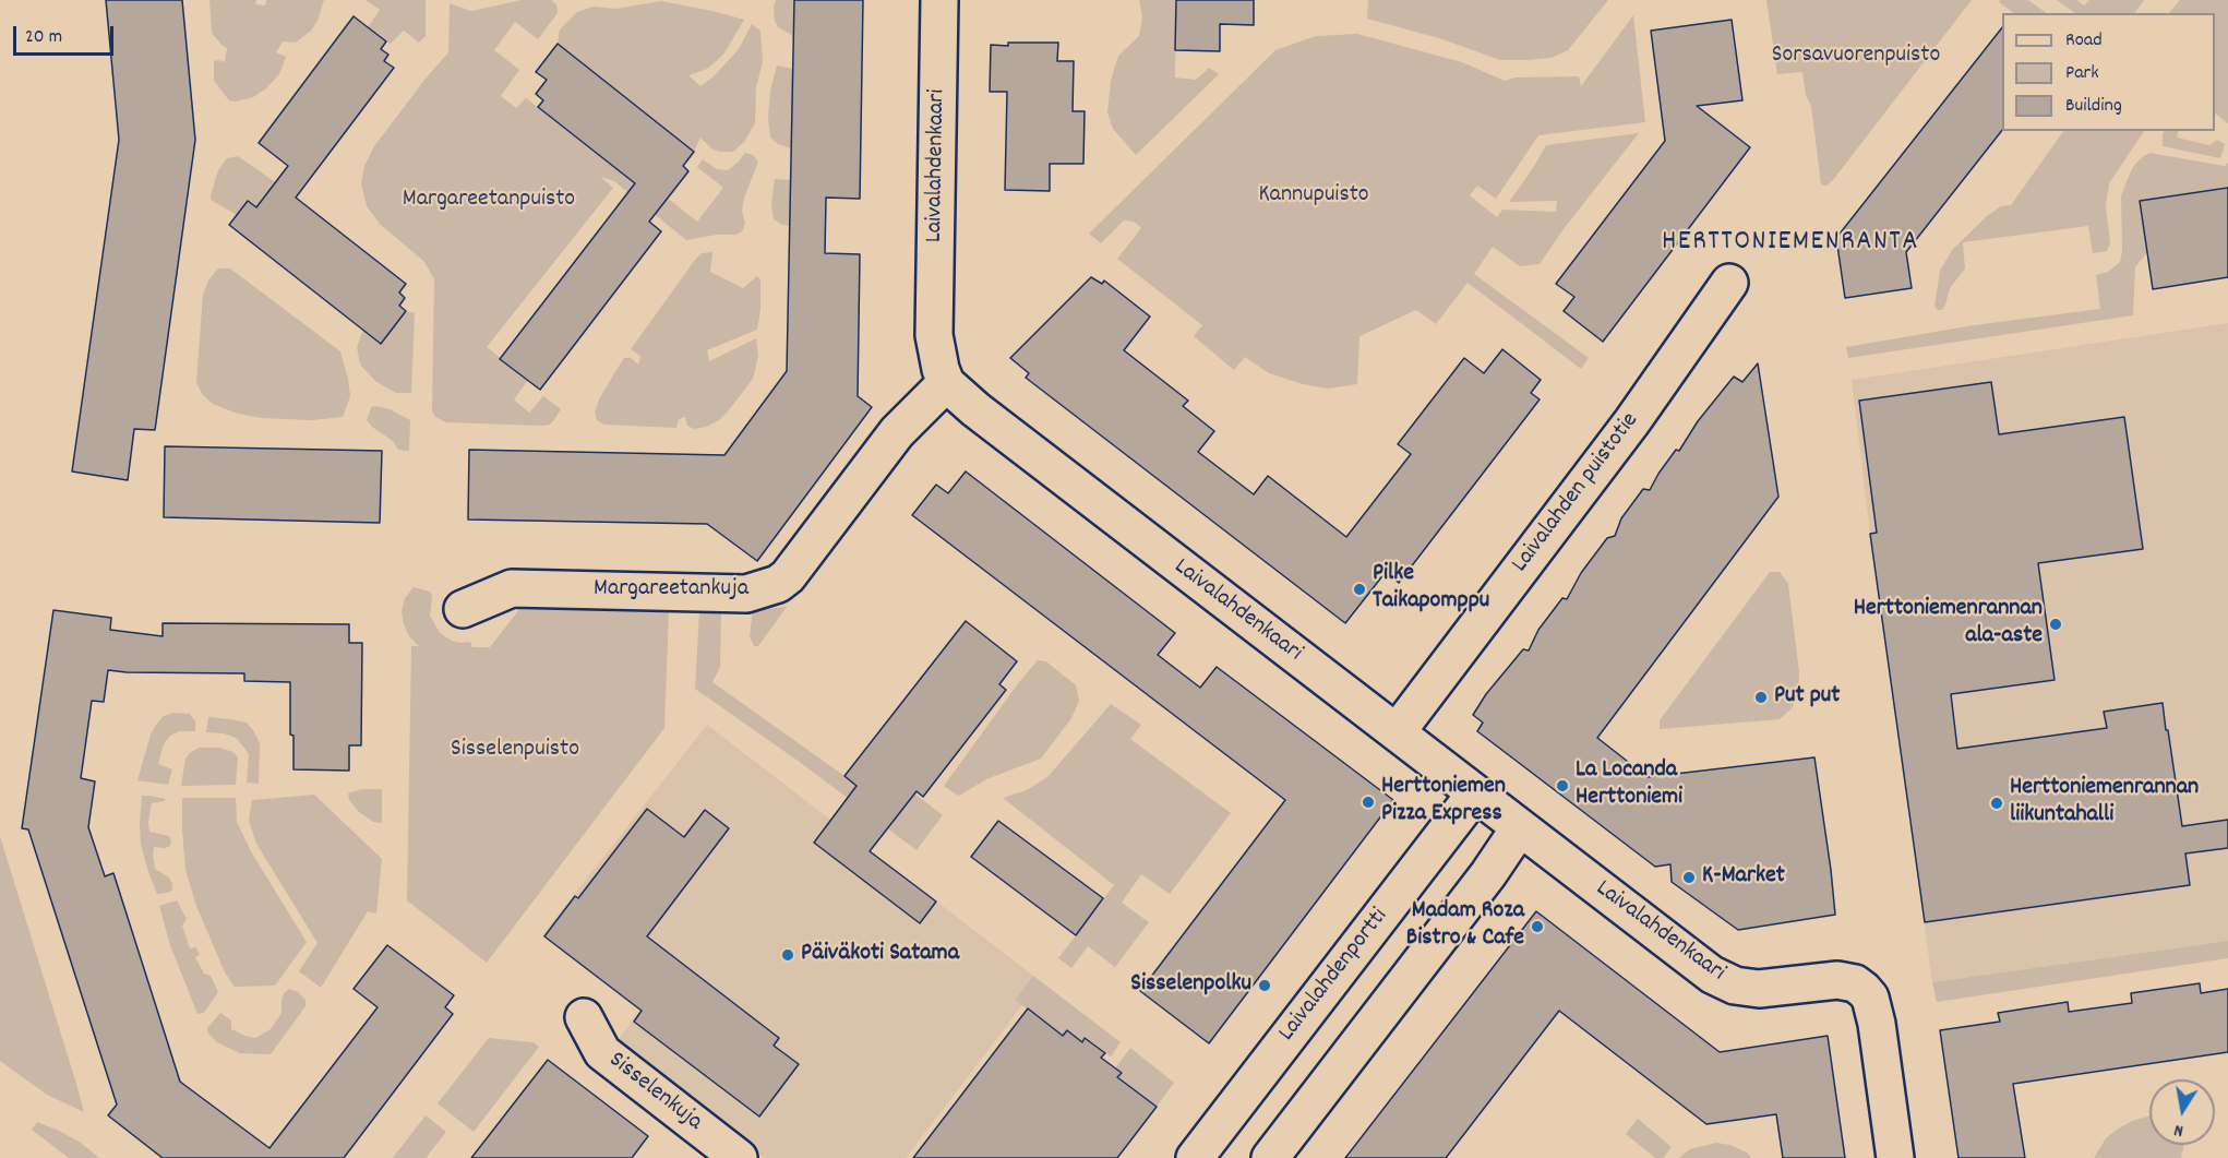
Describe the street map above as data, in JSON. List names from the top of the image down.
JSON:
{
  "streets": {
    "street": [
      "Laivalahdenkaari",
      "Laivalahden puistotie",
      "Margareetankuja",
      "Laivalahdenportti",
      "Sisselenkuja"
    ]
  },
  "crossings": [
    ["Laivalahdenkaari", "Laivalahden puistotie"],
    ["Laivalahdenkaari", "Margareetankuja"],
    ["Laivalahdenkaari", "Laivalahdenportti"]
  ],
  "districts": ["HERTTONIEMENRANTA"],
  "parks": [
    "Sorsavuorenpuisto",
    "Kannupuisto",
    "Margareetanpuisto",
    "Sisselenpuisto"
  ],
  "places": [
    "Pilke Taikapomppu",
    "Herttoniemenrannan ala-aste",
    "Put put",
    "La Locanda Herttoniemi",
    "Herttoniemen Pizza Express",
    "Herttoniemenrannan liikuntahalli",
    "K-Market",
    "Madam Roza Bistro & Cafe",
    "Päiväkoti Satama",
    "Sisselenpolku"
  ],
  "legend": ["Road", "Park", "Building"],
  "scale_bar": "20 m",
  "north": "bottom"
}
